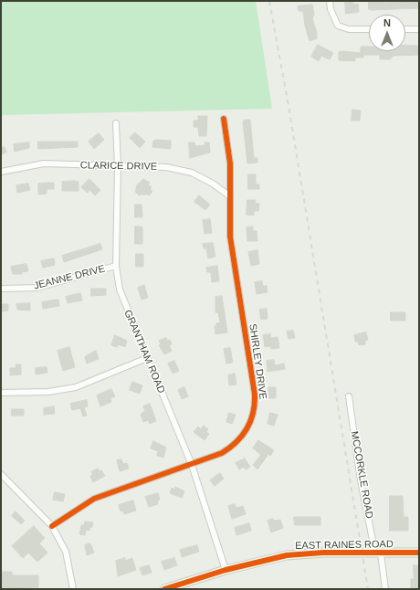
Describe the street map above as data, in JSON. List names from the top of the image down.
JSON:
{
  "streets": {
    "main road": ["EAST RAINES ROAD"],
    "street": [
      "CLARICE DRIVE",
      "JEANNE DRIVE",
      "GRANTHAM ROAD",
      "SHIRLEY DRIVE",
      "MCCORKLE ROAD"
    ]
  },
  "crossings": [
    ["CLARICE DRIVE", "GRANTHAM ROAD"],
    ["CLARICE DRIVE", "SHIRLEY DRIVE"],
    ["JEANNE DRIVE", "GRANTHAM ROAD"],
    ["GRANTHAM ROAD", "SHIRLEY DRIVE"],
    ["GRANTHAM ROAD", "EAST RAINES ROAD"],
    ["MCCORKLE ROAD", "EAST RAINES ROAD"]
  ],
  "north": "top"
}
